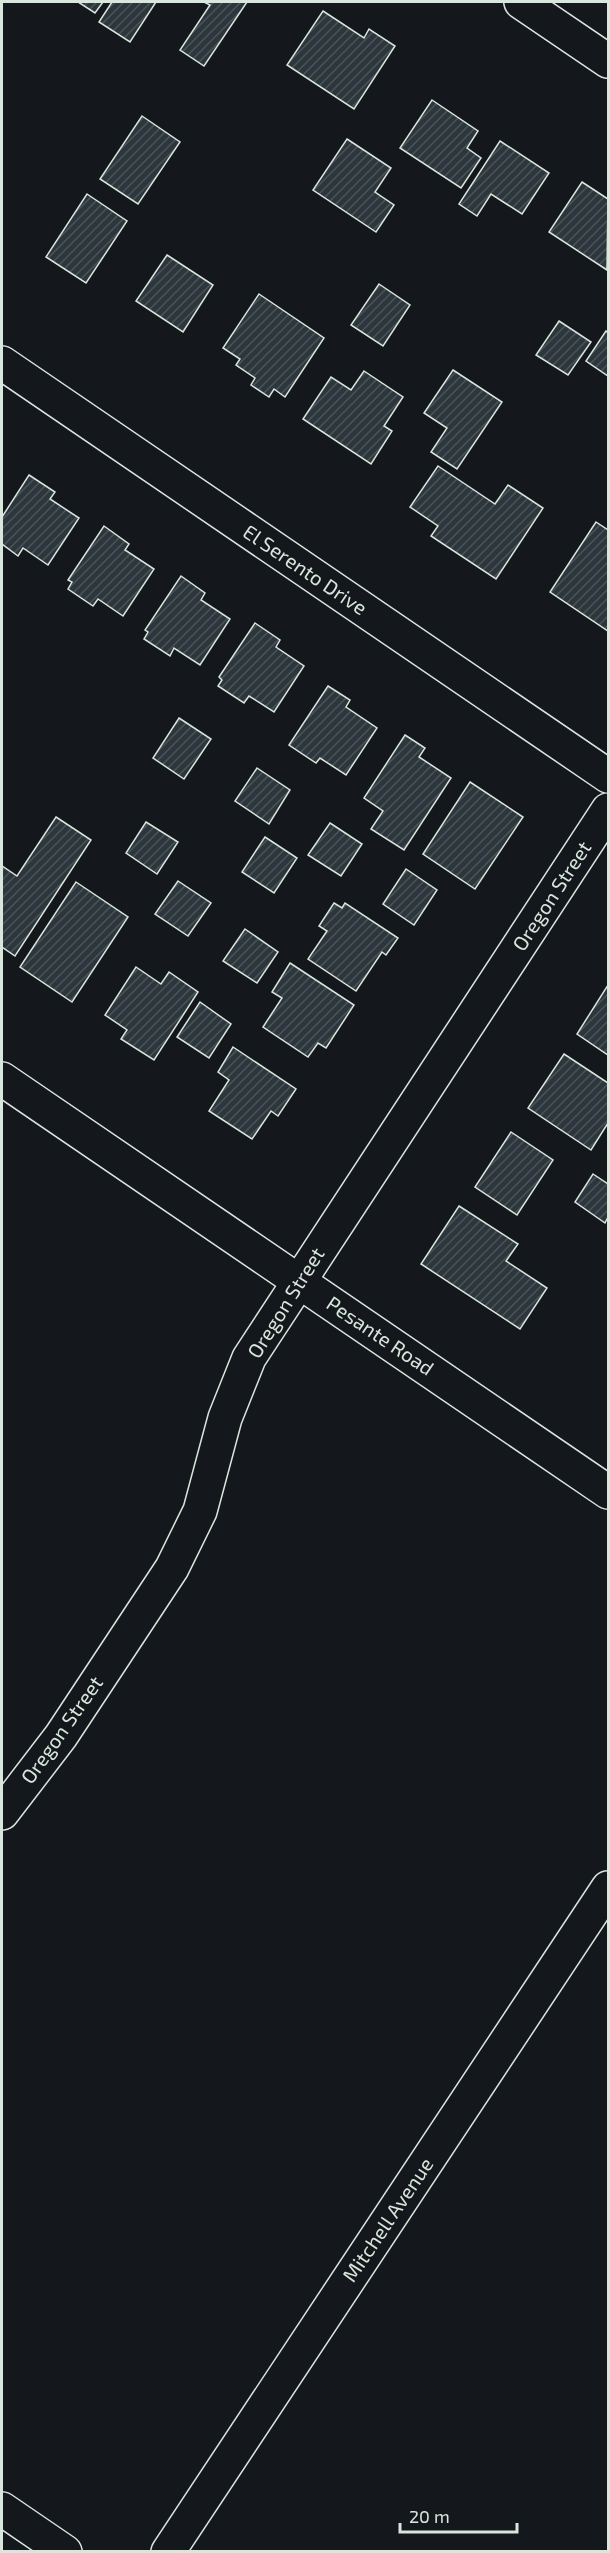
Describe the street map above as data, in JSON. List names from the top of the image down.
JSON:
{
  "streets": {
    "street": [
      "El Serento Drive",
      "Oregon Street",
      "Pesante Road",
      "Mitchell Avenue"
    ]
  },
  "crossings": [
    ["Oregon Street", "Pesante Road"]
  ],
  "scale_bar": "20 m"
}
